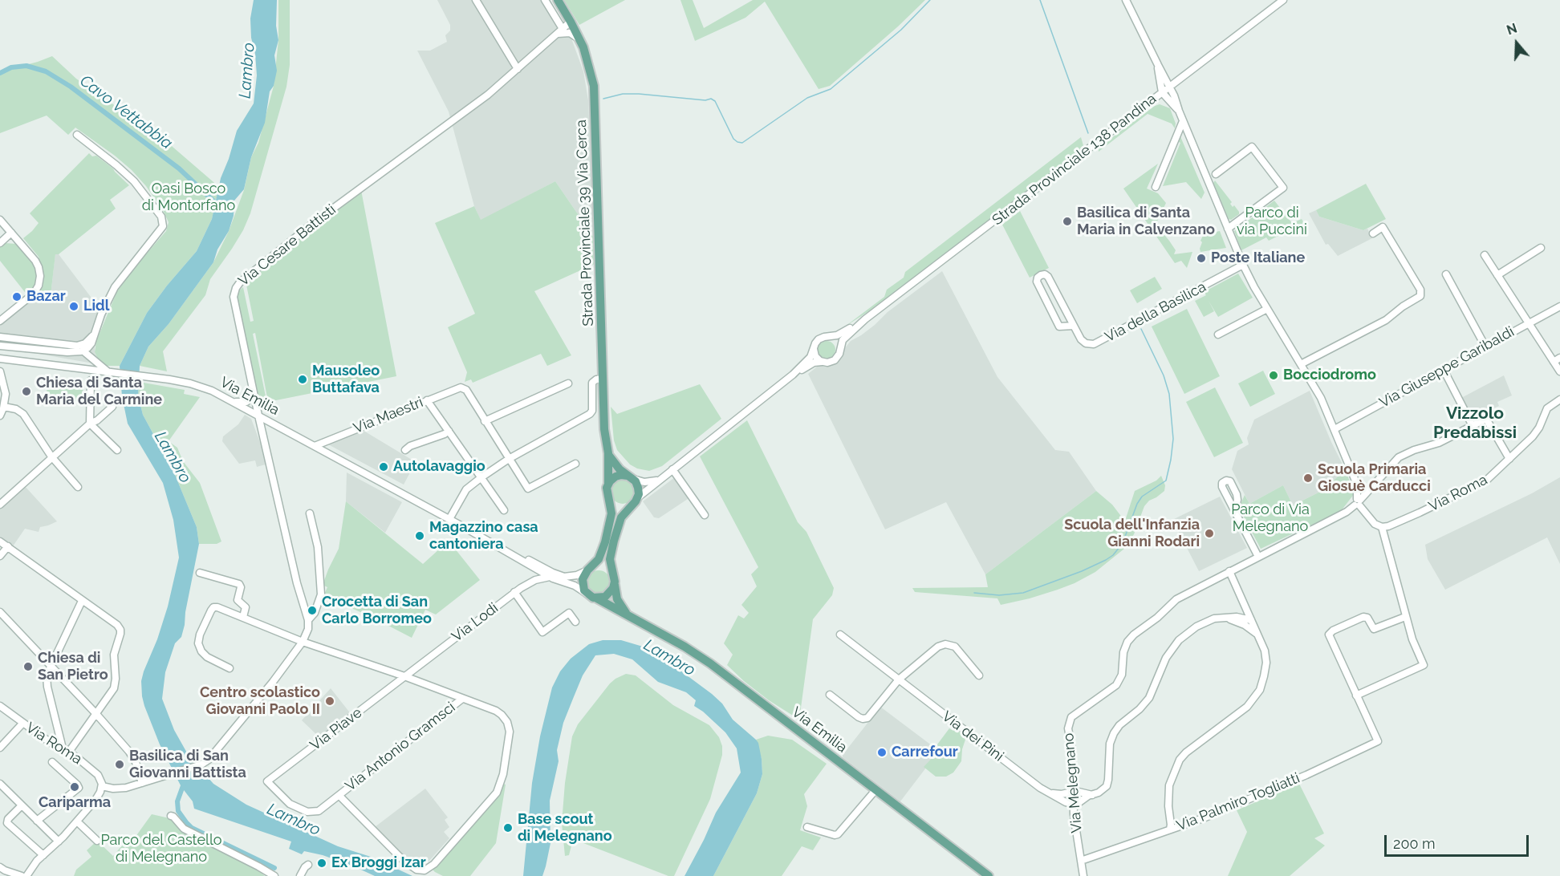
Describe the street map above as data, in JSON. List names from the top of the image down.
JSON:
{
  "streets": {
    "main road": ["Strada Provinciale 39 Via Cerca", "Via Emilia"],
    "street": [
      "Strada Provinciale 138 Pandina",
      "Via Cesare Battisti",
      "Via della Basilica",
      "Via Giuseppe Garibaldi",
      "Via Maestri",
      "Via Roma",
      "Via Lodi",
      "Via Piave",
      "Via dei Pini",
      "Via Antonio Gramsci",
      "Via Melegnano",
      "Via Palmiro Togliatti"
    ]
  },
  "crossings": [
    ["Strada Provinciale 39 Via Cerca", "Via Cesare Battisti"],
    ["Strada Provinciale 39 Via Cerca", "Via Emilia"],
    ["Via Cesare Battisti", "Via Emilia"],
    ["Via Emilia", "Via Maestri"],
    ["Via Emilia", "Via Lodi"],
    ["Via Roma", "Via Melegnano"],
    ["Via Lodi", "Via Piave"],
    ["Via Piave", "Via Antonio Gramsci"],
    ["Via dei Pini", "Via Melegnano"],
    ["Via Melegnano", "Via Palmiro Togliatti"]
  ],
  "districts": ["Vizzolo Predabissi"],
  "water": ["Lambro", "Cavo Vettabbia"],
  "parks": [
    "Oasi Bosco di Montorfano",
    "Parco di via Puccini",
    "Parco di Via Melegnano",
    "Parco del Castello di Melegnano"
  ],
  "places": [
    "Basilica di Santa Maria in Calvenzano",
    "Poste Italiane",
    "Bazar",
    "Lidl",
    "Bocciodromo",
    "Mausoleo Buttafava",
    "Chiesa di Santa Maria del Carmine",
    "Autolavaggio",
    "Scuola Primaria Giosuè Carducci",
    "Scuola dell'Infanzia Gianni Rodari",
    "Magazzino casa cantoniera",
    "Crocetta di San Carlo Borromeo",
    "Chiesa di San Pietro",
    "Centro scolastico Giovanni Paolo II",
    "Carrefour",
    "Basilica di San Giovanni Battista",
    "Cariparma",
    "Base scout di Melegnano",
    "Ex Broggi Izar"
  ],
  "scale_bar": "200 m",
  "north": "top"
}
